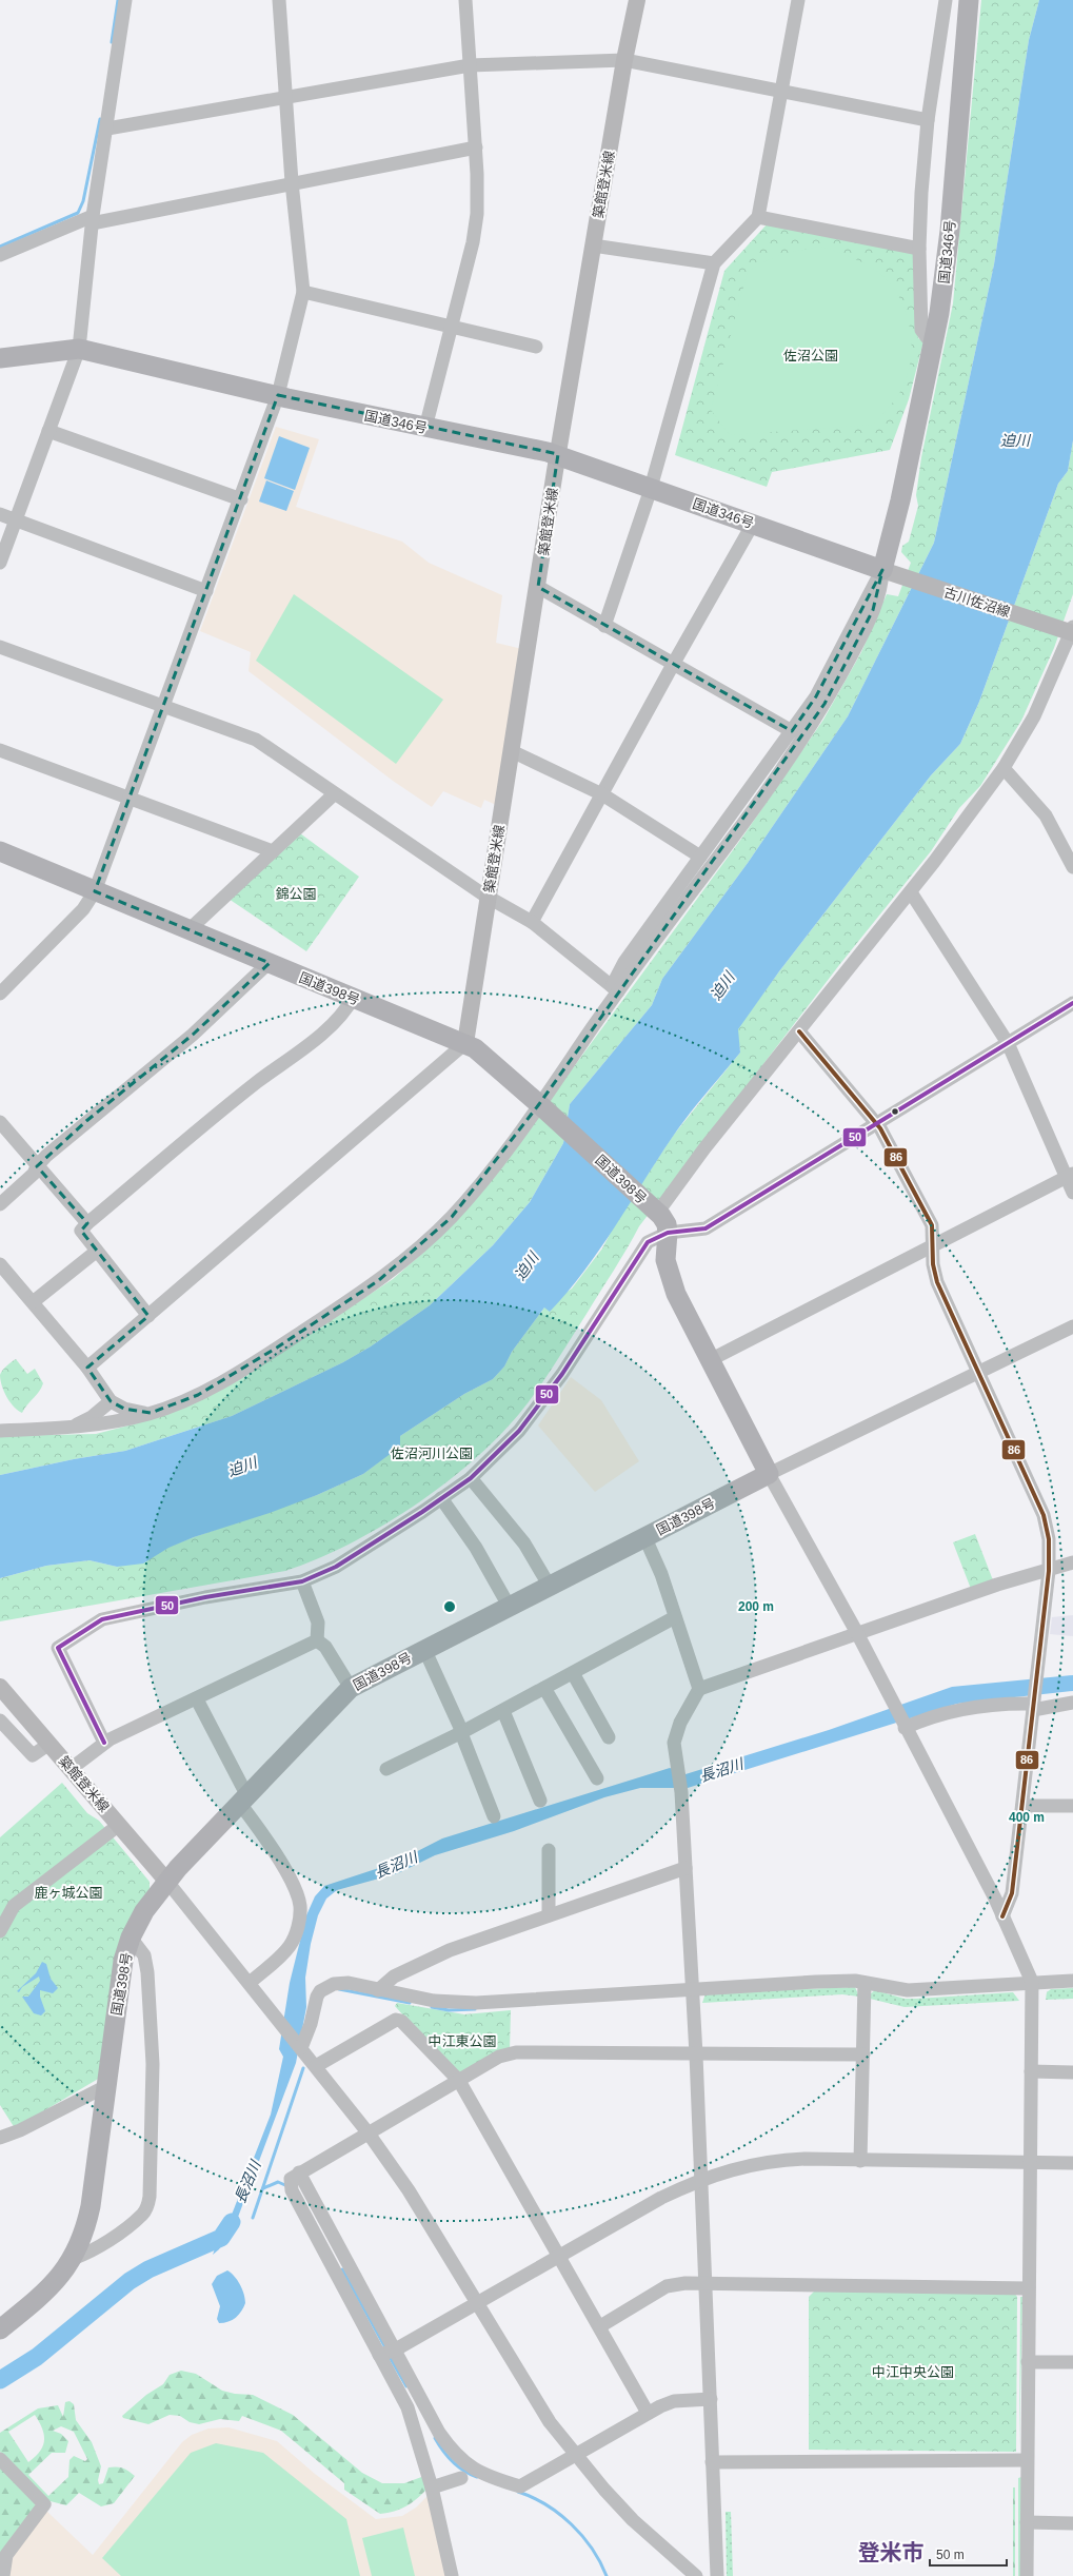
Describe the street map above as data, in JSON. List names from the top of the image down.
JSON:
{
  "streets": {
    "highway": ["国道346号", "国道398号"],
    "main road": ["築館登米線", "古川佐沼線"]
  },
  "crossings": [
    ["築館登米線", "国道346号"],
    ["築館登米線", "国道398号"],
    ["国道346号", "古川佐沼線"]
  ],
  "districts": ["登米市"],
  "water": ["迫川", "長沼川"],
  "parks": [
    "佐沼公園",
    "錦公園",
    "佐沼河川公園",
    "鹿ヶ城公園",
    "中江東公園",
    "中江中央公園"
  ],
  "lines": ["transit line 50", "transit line 86"],
  "scale_bar": "50 m",
  "rings": ["200 m", "400 m"]
}
